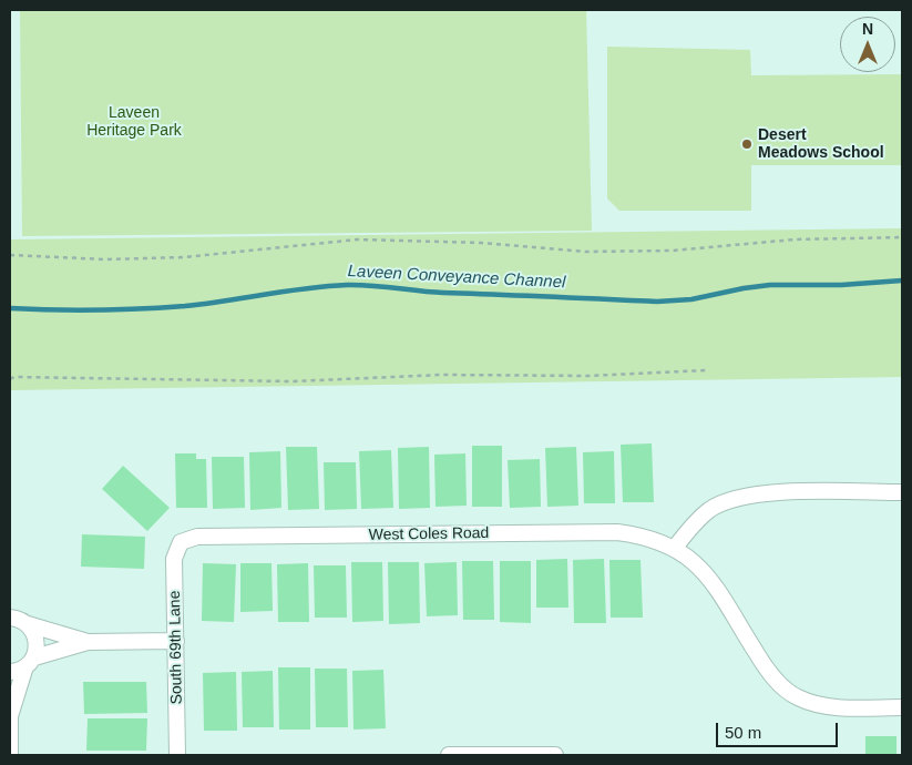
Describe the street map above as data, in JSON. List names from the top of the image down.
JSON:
{
  "streets": {
    "street": ["West Coles Road", "South 69th Lane"]
  },
  "crossings": [
    ["West Coles Road", "South 69th Lane"]
  ],
  "water": ["Laveen Conveyance Channel"],
  "parks": ["Laveen Heritage Park"],
  "places": ["Desert Meadows School"],
  "scale_bar": "50 m",
  "north": "top"
}
